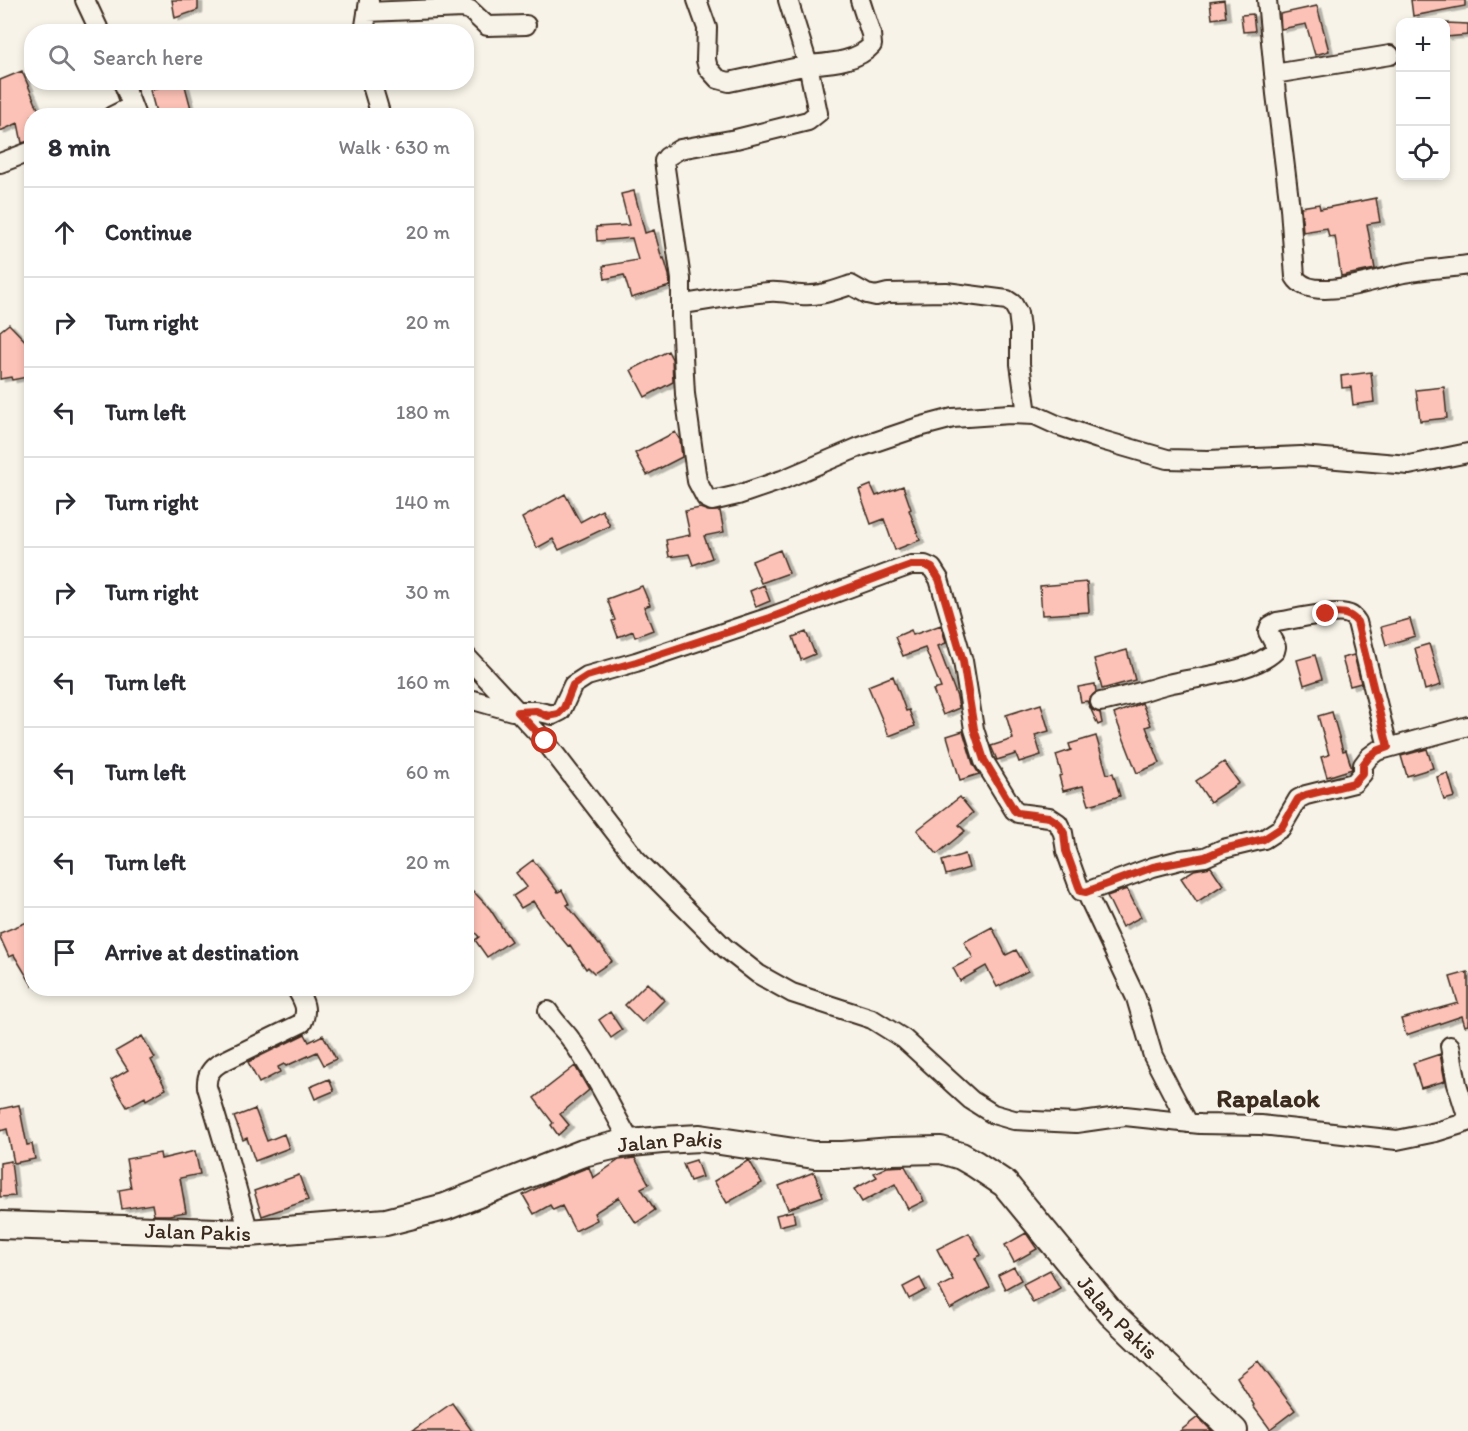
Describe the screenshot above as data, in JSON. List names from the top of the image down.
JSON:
{
  "streets": {
    "street": ["Jalan Pakis"]
  },
  "districts": ["Rapalaok"],
  "page": {
    "map_buttons": ["+", "−"],
    "search": "Search here",
    "heading": ["8 min", "Walk · 630 m"],
    "list": [
      ["Continue", "20 m"],
      ["Turn right", "20 m"],
      ["Turn left", "180 m"],
      ["Turn right", "140 m"],
      ["Turn right", "30 m"],
      ["Turn left", "160 m"],
      ["Turn left", "60 m"],
      ["Turn left", "20 m"],
      "Arrive at destination"
    ]
  }
}
